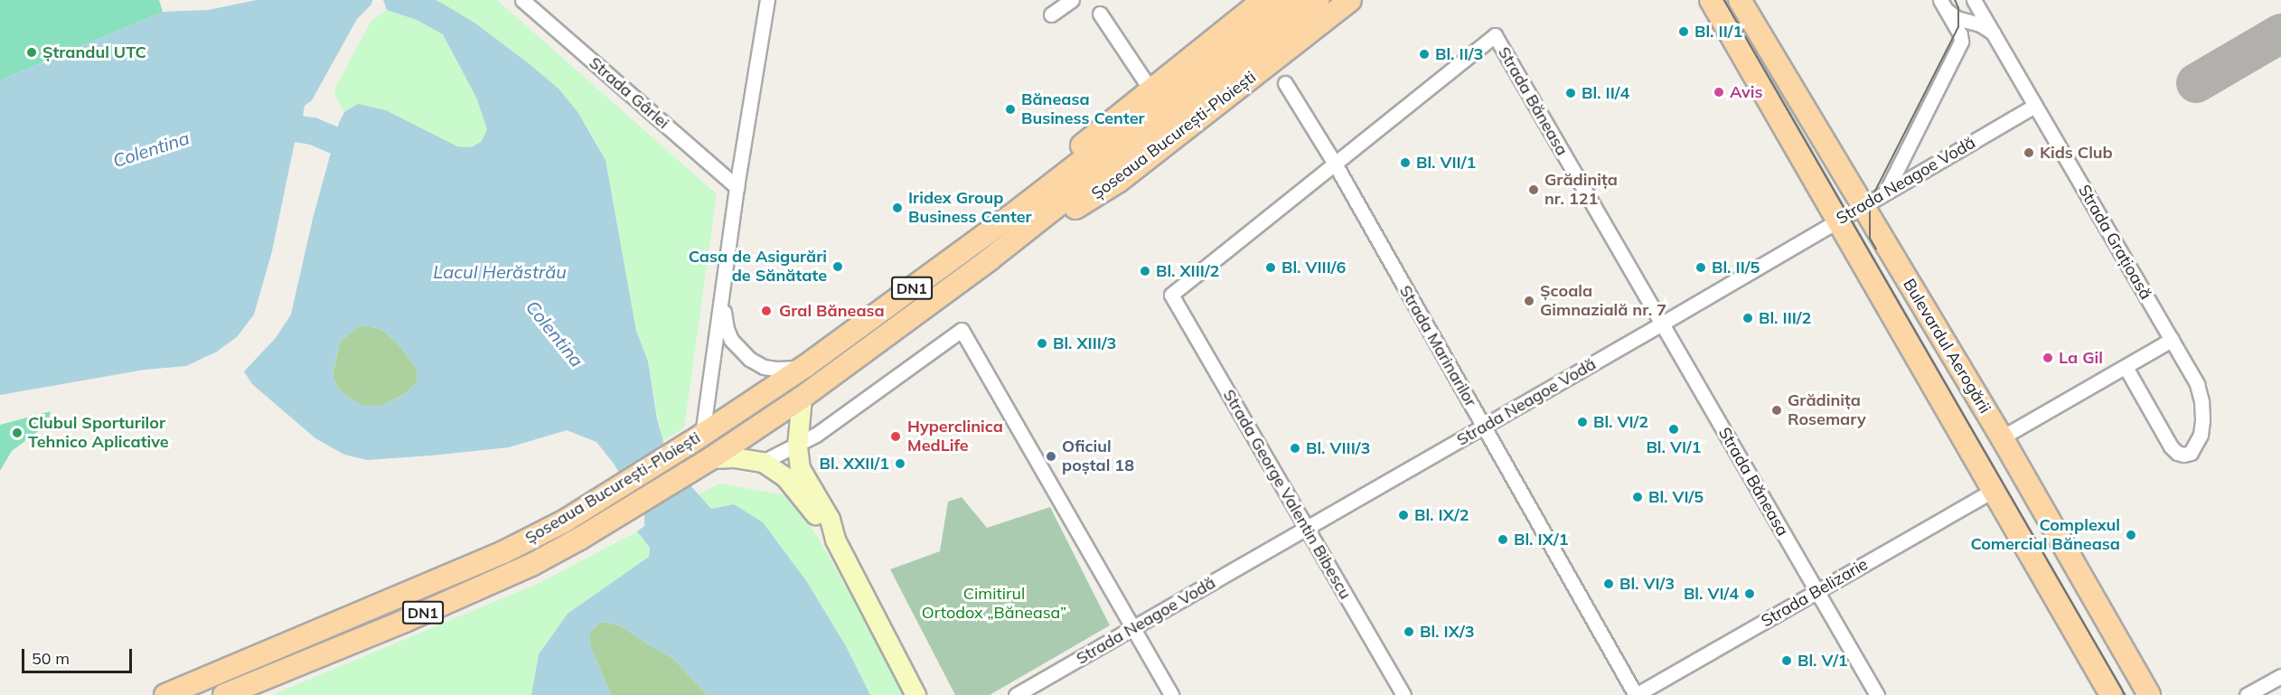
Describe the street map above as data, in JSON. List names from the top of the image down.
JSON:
{
  "streets": {
    "main road": ["Șoseaua București-Ploiești", "DN1", "Bulevardul Aerogării"],
    "street": [
      "Strada Gârlei",
      "Strada Băneasa",
      "Strada Neagoe Vodă",
      "Strada Grațioasă",
      "Strada Marinarilor",
      "Strada George Valentin Bibescu",
      "Strada Belizarie"
    ]
  },
  "crossings": [
    ["Strada Băneasa", "Strada Neagoe Vodă"],
    ["Strada Băneasa", "Strada Marinarilor"],
    ["Strada Băneasa", "Strada George Valentin Bibescu"],
    ["Strada Băneasa", "Strada Belizarie"],
    ["Strada Neagoe Vodă", "Strada Grațioasă"],
    ["Strada Neagoe Vodă", "Strada Marinarilor"],
    ["Strada Neagoe Vodă", "Bulevardul Aerogării"],
    ["Strada Neagoe Vodă", "Strada George Valentin Bibescu"],
    ["Strada Marinarilor", "Strada Belizarie"],
    ["Bulevardul Aerogării", "Strada Belizarie"]
  ],
  "water": ["Colentina", "Lacul Herăstrău"],
  "parks": ["Cimitirul Ortodox „Băneasa”"],
  "places": [
    "Bl. II/1",
    "Ștrandul UTC",
    "Bl. II/3",
    "Avis",
    "Bl. II/4",
    "Băneasa Business Center",
    "Kids Club",
    "Bl. VII/1",
    "Grădinița nr. 121",
    "Iridex Group Business Center",
    "Casa de Asigurări de Sănătate",
    "Bl. VIII/6",
    "Bl. II/5",
    "Bl. XIII/2",
    "Școala Gimnazială nr. 7",
    "Gral Băneasa",
    "Bl. III/2",
    "Bl. XIII/3",
    "La Gil",
    "Grădinița Rosemary",
    "Bl. VI/2",
    "Bl. VI/1",
    "Clubul Sporturilor Tehnico Aplicative",
    "Hyperclinica MedLife",
    "Bl. VIII/3",
    "Oficiul poștal 18",
    "Bl. XXII/1",
    "Bl. VI/5",
    "Bl. IX/2",
    "Complexul Comercial Băneasa",
    "Bl. IX/1",
    "Bl. VI/3",
    "Bl. VI/4",
    "Bl. IX/3",
    "Bl. V/1"
  ],
  "scale_bar": "50 m"
}
